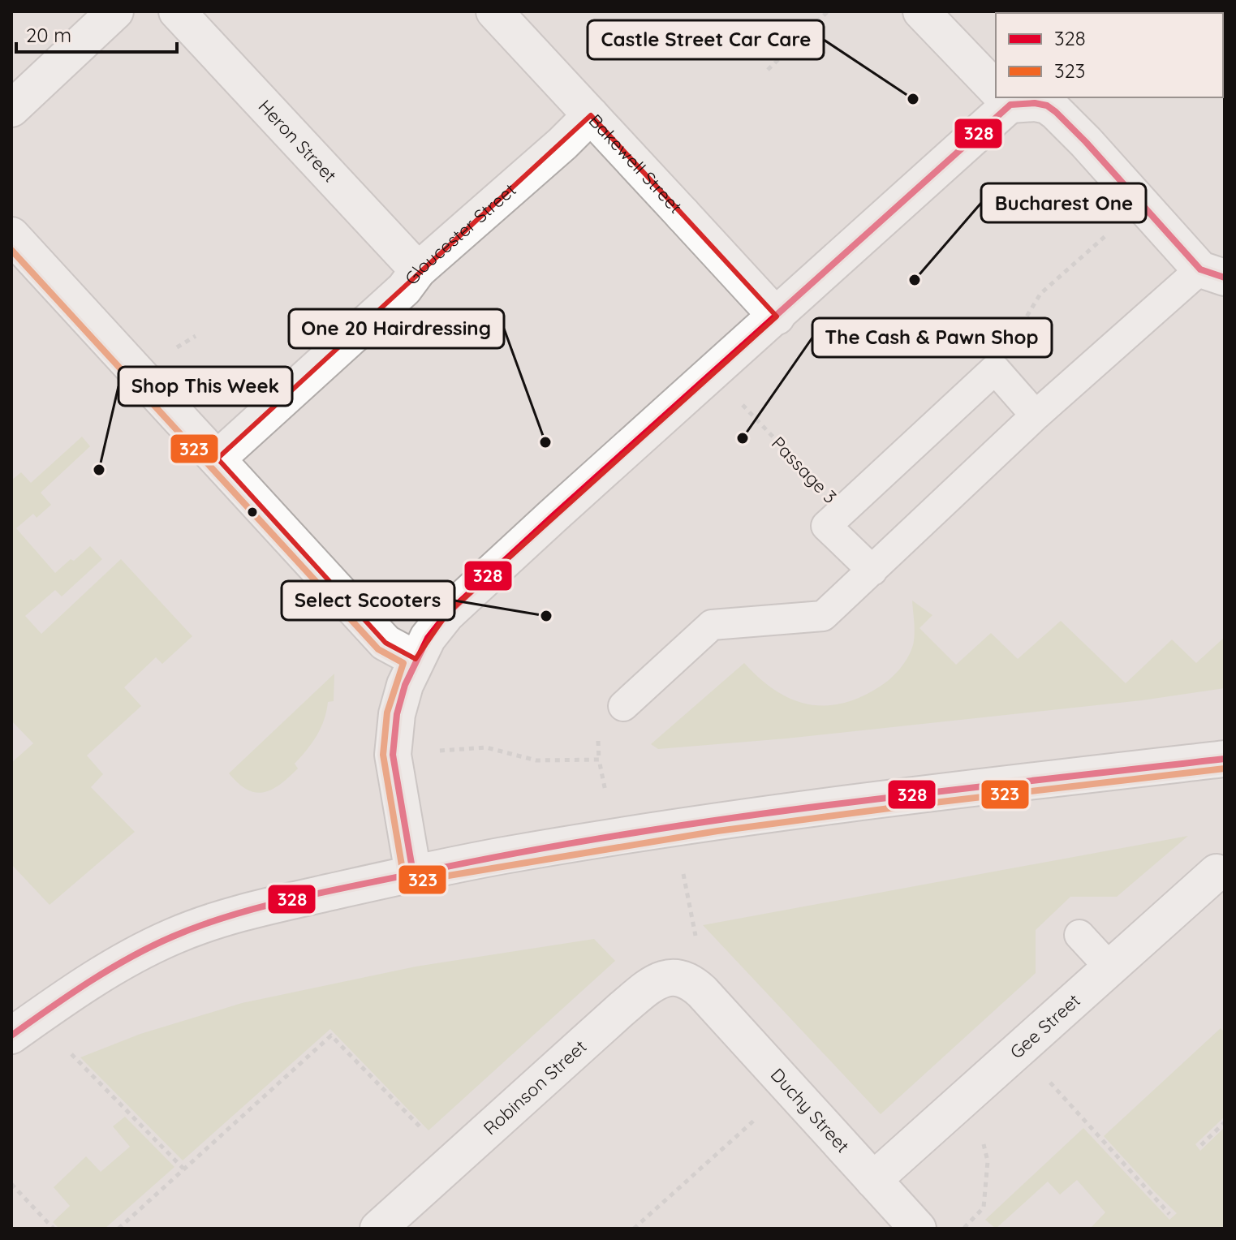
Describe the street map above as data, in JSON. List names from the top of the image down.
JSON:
{
  "streets": {
    "street": [
      "Heron Street",
      "Bakewell Street",
      "Gloucester Street",
      "Gee Street",
      "Robinson Street",
      "Duchy Street"
    ],
    "path": ["Passage 3"]
  },
  "crossings": [
    ["Heron Street", "Gloucester Street"],
    ["Bakewell Street", "Gloucester Street"],
    ["Gee Street", "Duchy Street"],
    ["Robinson Street", "Duchy Street"]
  ],
  "places": [
    "Castle Street Car Care",
    "Bucharest One",
    "The Cash & Pawn Shop",
    "One 20 Hairdressing",
    "Shop This Week",
    "Select Scooters"
  ],
  "lines": ["transit line 328", "transit line 323"],
  "legend": ["328", "323"],
  "scale_bar": "20 m"
}
